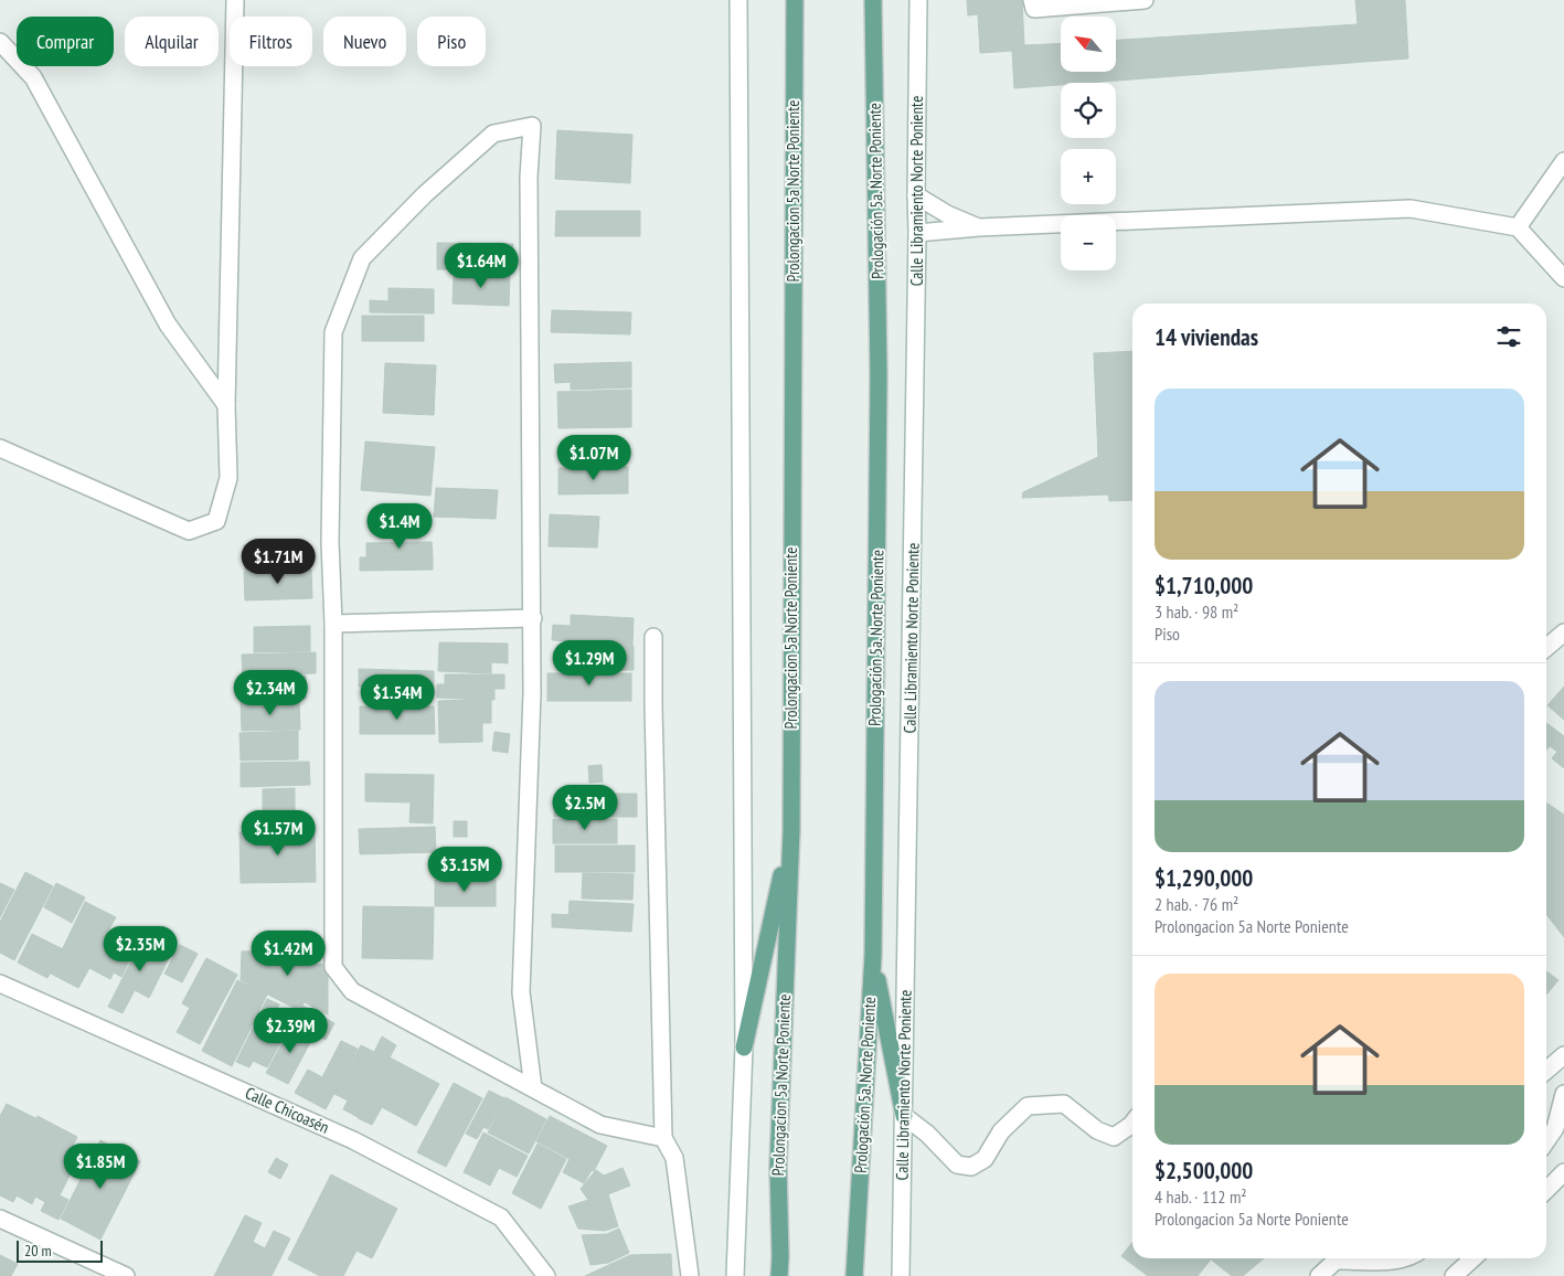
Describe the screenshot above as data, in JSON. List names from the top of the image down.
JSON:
{
  "streets": {
    "main road": ["Prolongacion 5a Norte Poniente", "Prologación 5a. Norte Poniente"],
    "street": ["Calle Libramiento Norte Poniente", "Calle Chicoasén"]
  },
  "scale_bar": "20 m",
  "north": "top left",
  "page": {
    "map_buttons": ["+", "−"],
    "chip": [
      "Comprar",
      "Alquilar",
      "Filtros",
      "Nuevo",
      "Piso"
    ],
    "price": [
      "$1.64M",
      "$1.07M",
      "$1.4M",
      "$1.71M",
      "$1.29M",
      "$2.34M",
      "$1.54M",
      "$2.5M",
      "$1.57M",
      "$3.15M",
      "$2.35M",
      "$1.42M",
      "$2.39M",
      "$1.85M"
    ],
    "heading": "14 viviendas",
    "list": [
      {
        "name": "$1,710,000",
        "note": "3 hab. · 98 m² · Piso"
      },
      {
        "name": "$1,290,000",
        "note": "2 hab. · 76 m² · Prolongacion 5a Norte Poniente"
      },
      {
        "name": "$2,500,000",
        "note": "4 hab. · 112 m² · Prolongacion 5a Norte Poniente"
      }
    ],
    "scale": "20 m"
  }
}
